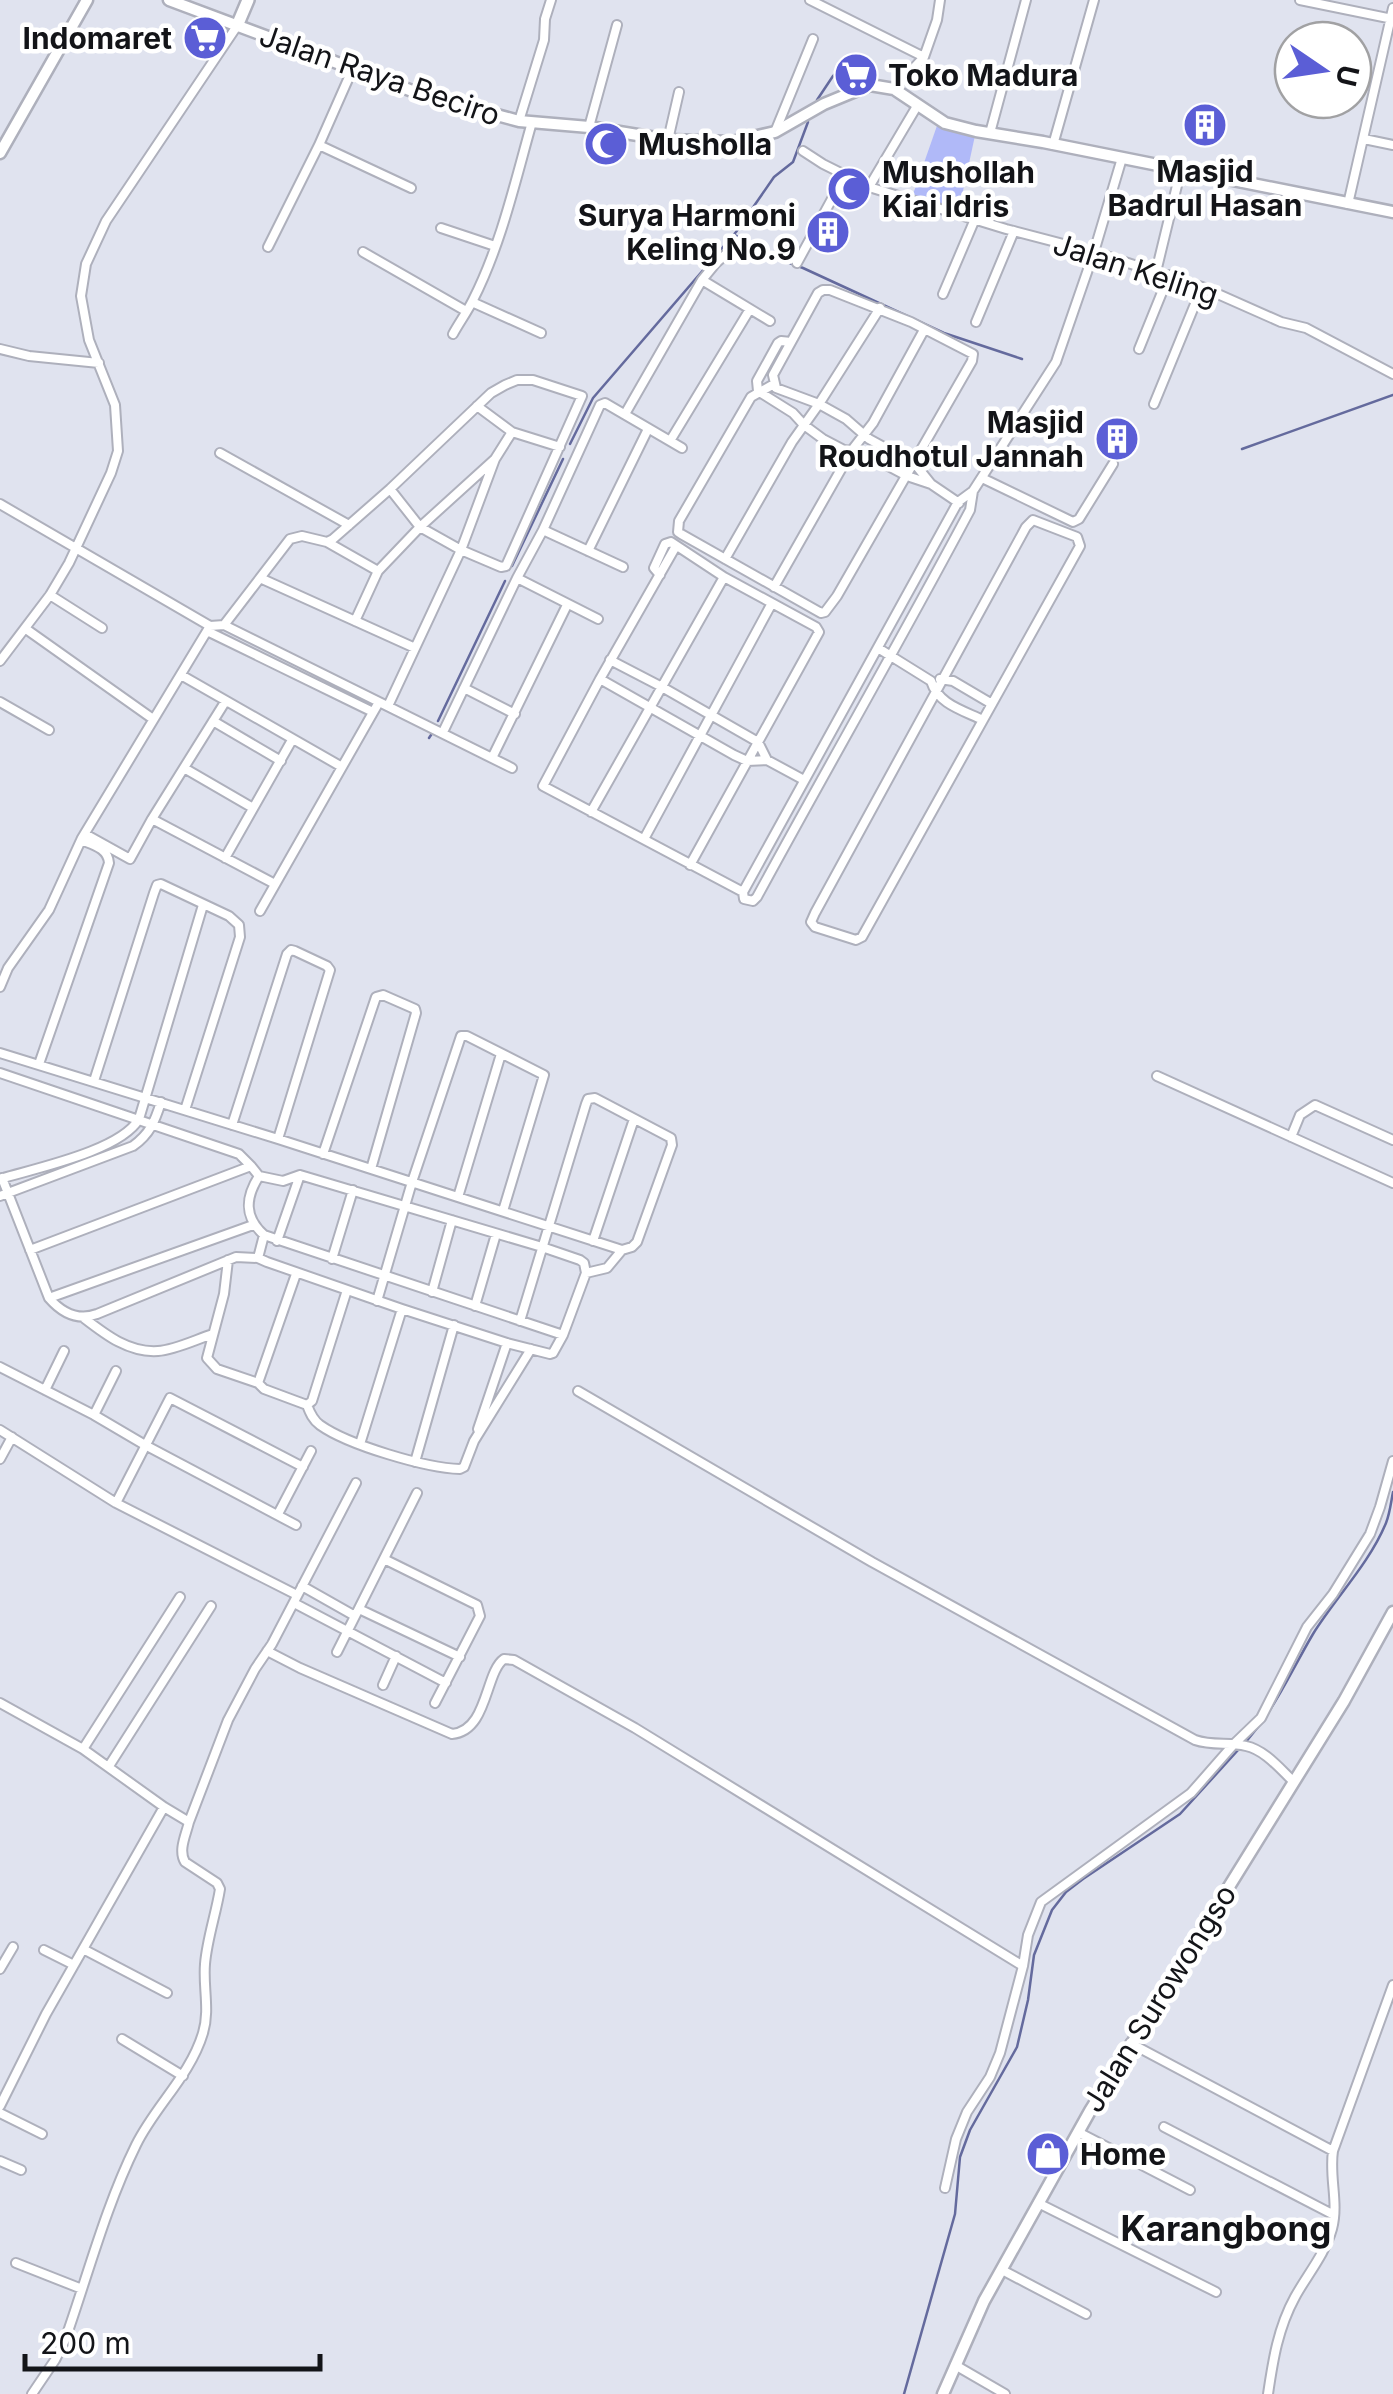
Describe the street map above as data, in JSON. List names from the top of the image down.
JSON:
{
  "streets": {
    "street": ["Jalan Raya Beciro", "Jalan Keling", "Jalan Surowongso"]
  },
  "districts": ["Karangbong"],
  "places": {
    "supermarket": ["Indomaret", "Toko Madura"],
    "building": ["Masjid Badrul Hasan", "Surya Harmoni Keling No.9", "Masjid Roudhotul Jannah"],
    "mosque": ["Musholla", "Mushollah Kiai Idris"],
    "shop": ["Home"]
  },
  "scale_bar": "200 m",
  "north": "right"
}
